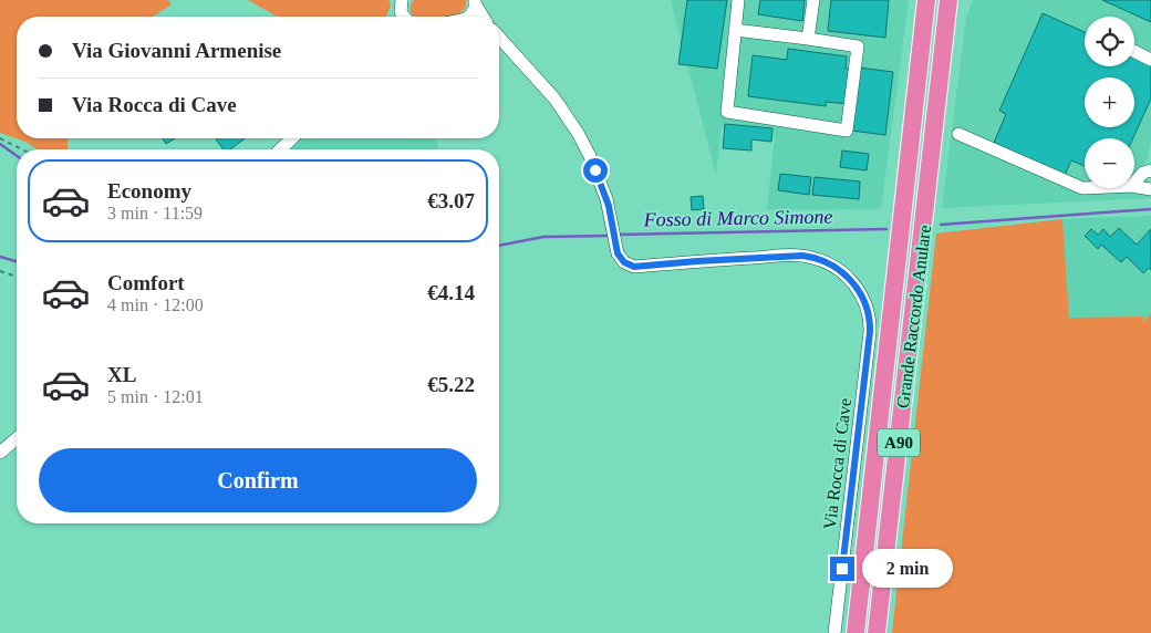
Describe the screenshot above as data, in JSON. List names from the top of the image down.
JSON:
{
  "streets": {
    "highway": ["Grande Raccordo Anulare", "A90"],
    "street": ["Via Rocca di Cave"]
  },
  "water": ["Fosso di Marco Simone"],
  "page": {
    "map_buttons": ["+", "−"],
    "banner": ["Via Giovanni Armenise", "Via Rocca di Cave"],
    "list": [
      {
        "name": "Economy",
        "note": "3 min · 11:59",
        "value": "€3.07"
      },
      {
        "name": "Comfort",
        "note": "4 min · 12:00",
        "value": "€4.14"
      },
      {
        "name": "XL",
        "note": "5 min · 12:01",
        "value": "€5.22"
      }
    ],
    "buttons": "Confirm",
    "bubble": "2 min"
  }
}
